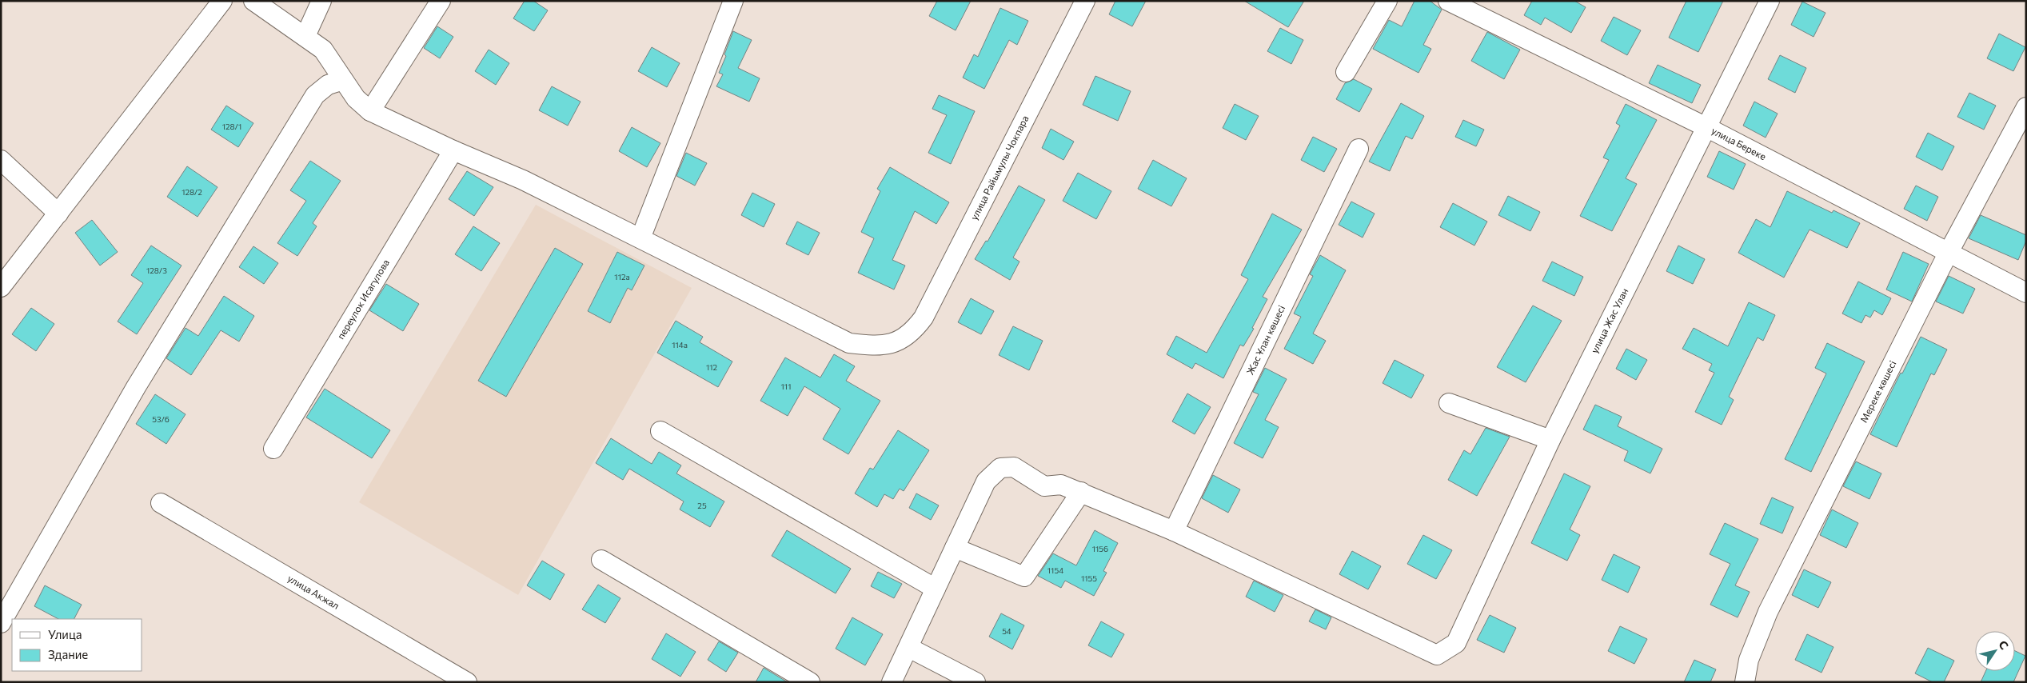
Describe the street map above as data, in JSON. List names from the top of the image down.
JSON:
{
  "streets": {
    "street": [
      "улица Береке",
      "улица Райымулы Чокпара",
      "переулок Исагулова",
      "улица Жас Улан",
      "Жас Ұлан көшесі",
      "Мереке көшесі",
      "улица Акжал"
    ]
  },
  "crossings": [
    ["улица Береке", "улица Жас Улан"],
    ["улица Береке", "Мереке көшесі"],
    ["улица Жас Улан", "Жас Ұлан көшесі"]
  ],
  "house_numbers": [
    "128/1",
    "128/2",
    "128/3",
    "112а",
    "114а",
    "112",
    "111",
    "53/6",
    "25",
    "1156",
    "1154",
    "1155",
    "54"
  ],
  "legend": ["Улица", "Здание"],
  "north": "top right"
}
